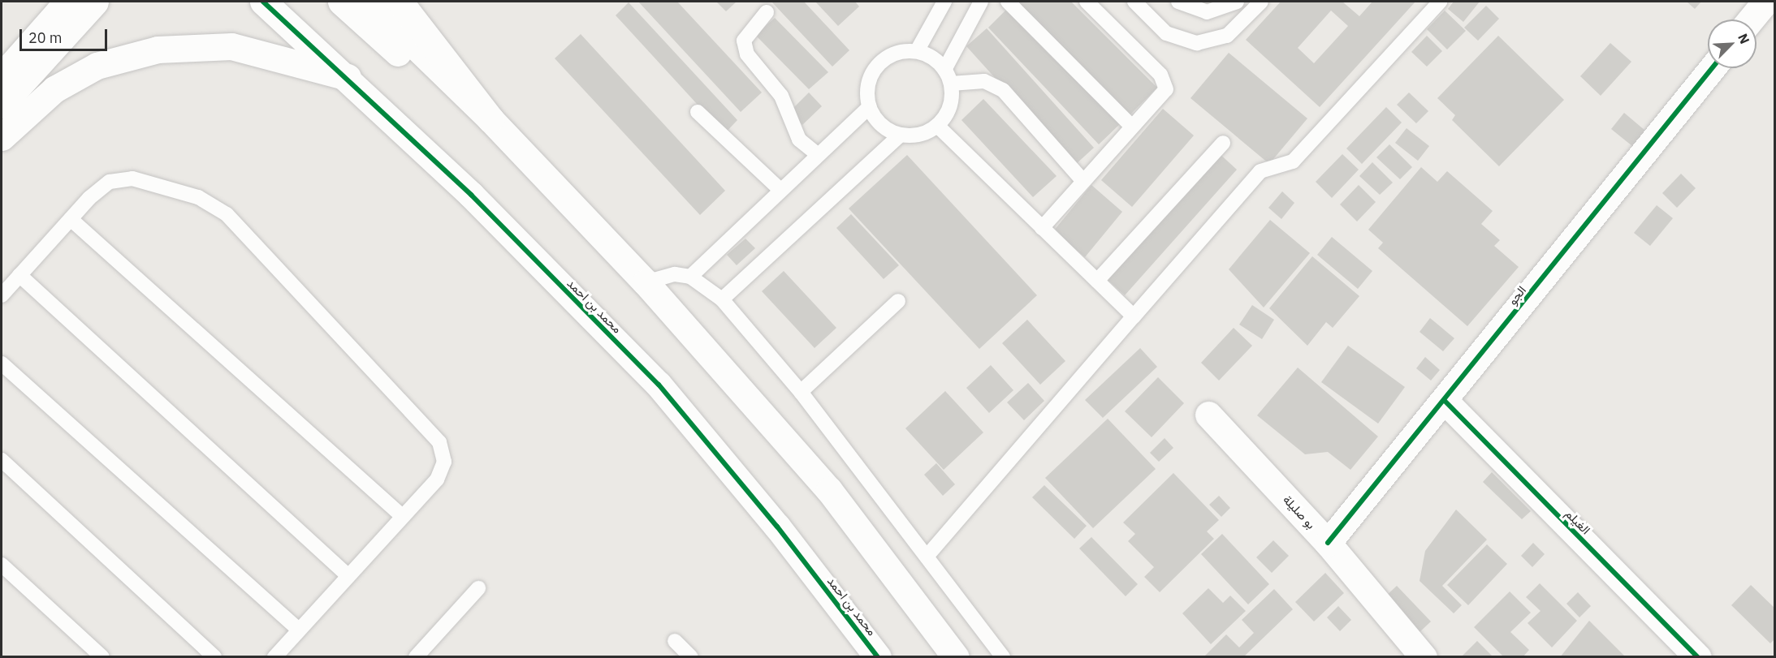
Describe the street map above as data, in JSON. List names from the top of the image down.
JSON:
{
  "streets": {
    "street": [
      "الجو",
      "محمد بن احمد",
      "بو صليلة",
      "الغيلم"
    ]
  },
  "crossings": [
    ["الجو", "بو صليلة"],
    ["الجو", "الغيلم"]
  ],
  "scale_bar": "20 m",
  "north": "top right"
}
